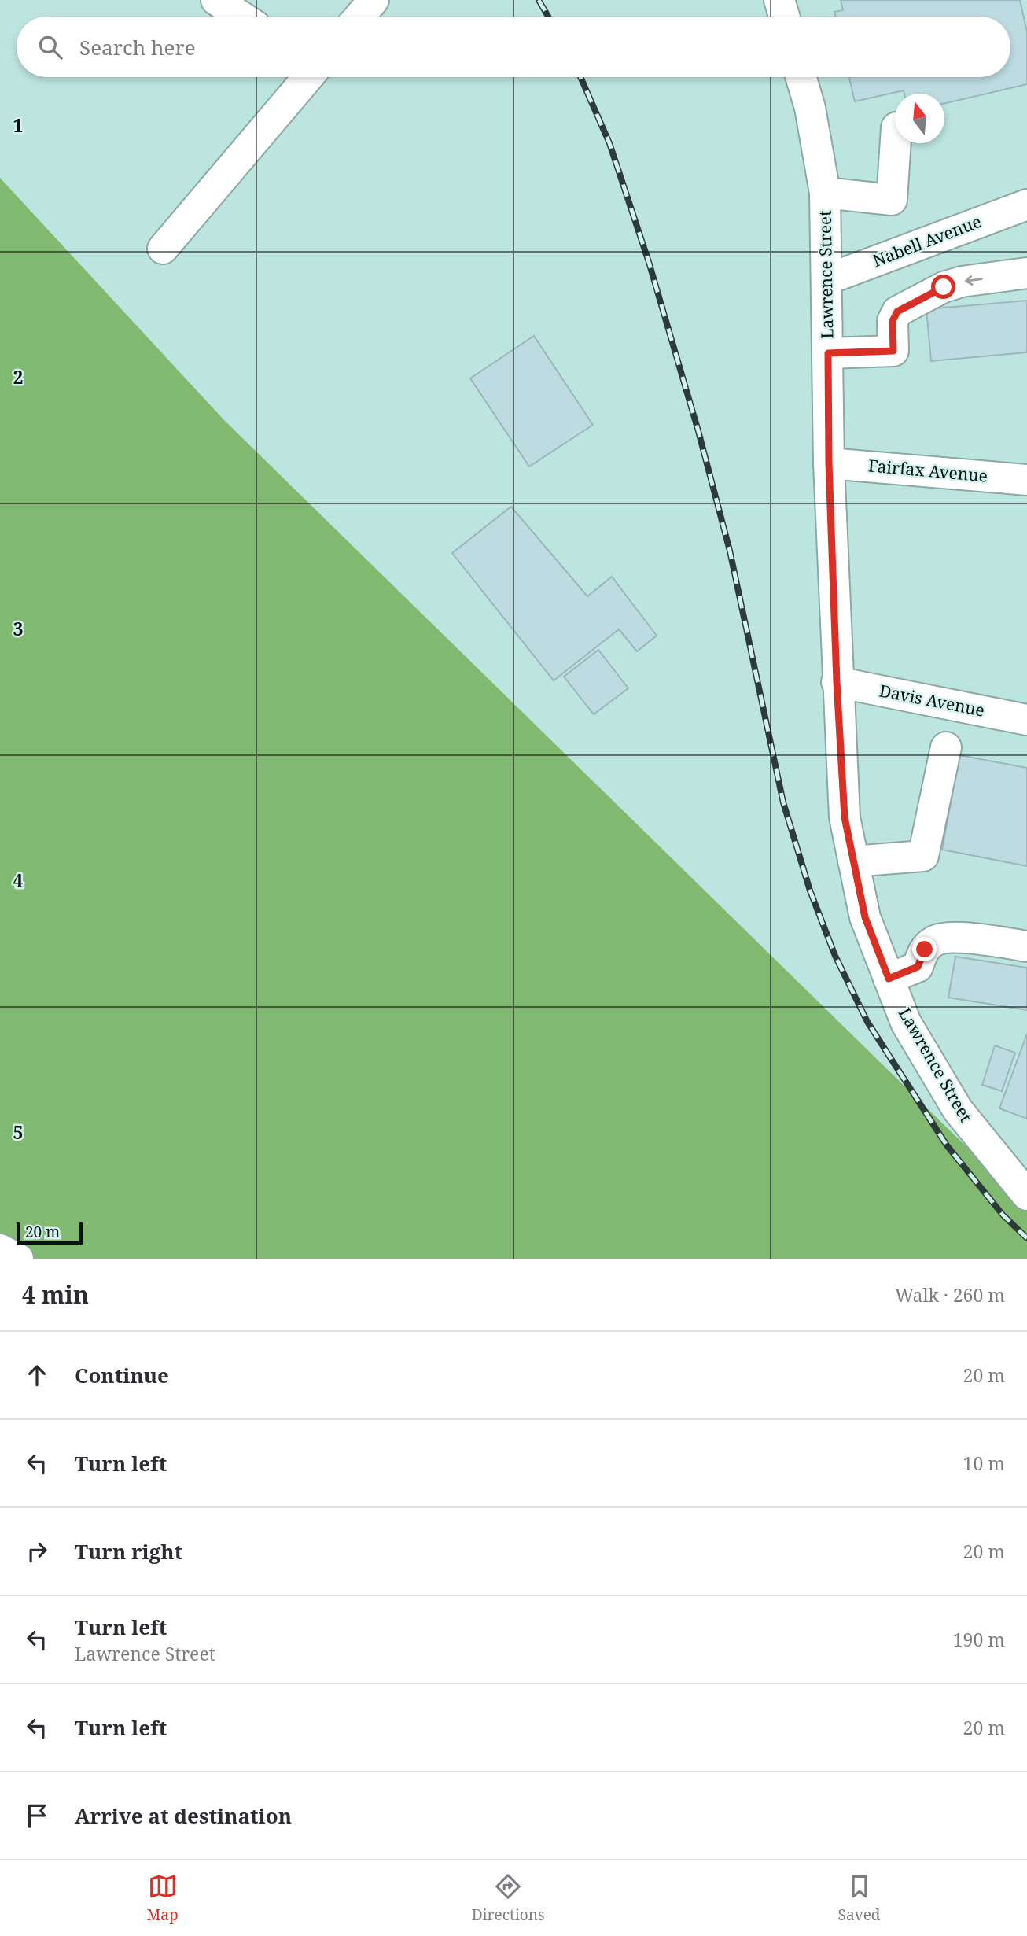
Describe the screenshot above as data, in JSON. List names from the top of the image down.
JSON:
{
  "streets": {
    "street": [
      "Nabell Avenue",
      "Lawrence Street",
      "Fairfax Avenue",
      "Davis Avenue"
    ]
  },
  "crossings": [
    ["Nabell Avenue", "Lawrence Street"],
    ["Lawrence Street", "Fairfax Avenue"],
    ["Lawrence Street", "Davis Avenue"]
  ],
  "scale_bar": "20 m",
  "north": "top",
  "page": {
    "search": "Search here",
    "scale": "20 m",
    "heading": ["4 min", "Walk · 260 m"],
    "list": [
      ["Continue", "20 m"],
      ["Turn left", "10 m"],
      ["Turn right", "20 m"],
      ["Turn left", "Lawrence Street", "190 m"],
      ["Turn left", "20 m"],
      "Arrive at destination"
    ],
    "nav": ["Map", "Directions", "Saved"]
  },
  "grid": {
    "rows": [
      "1",
      "2",
      "3",
      "4",
      "5"
    ]
  }
}
